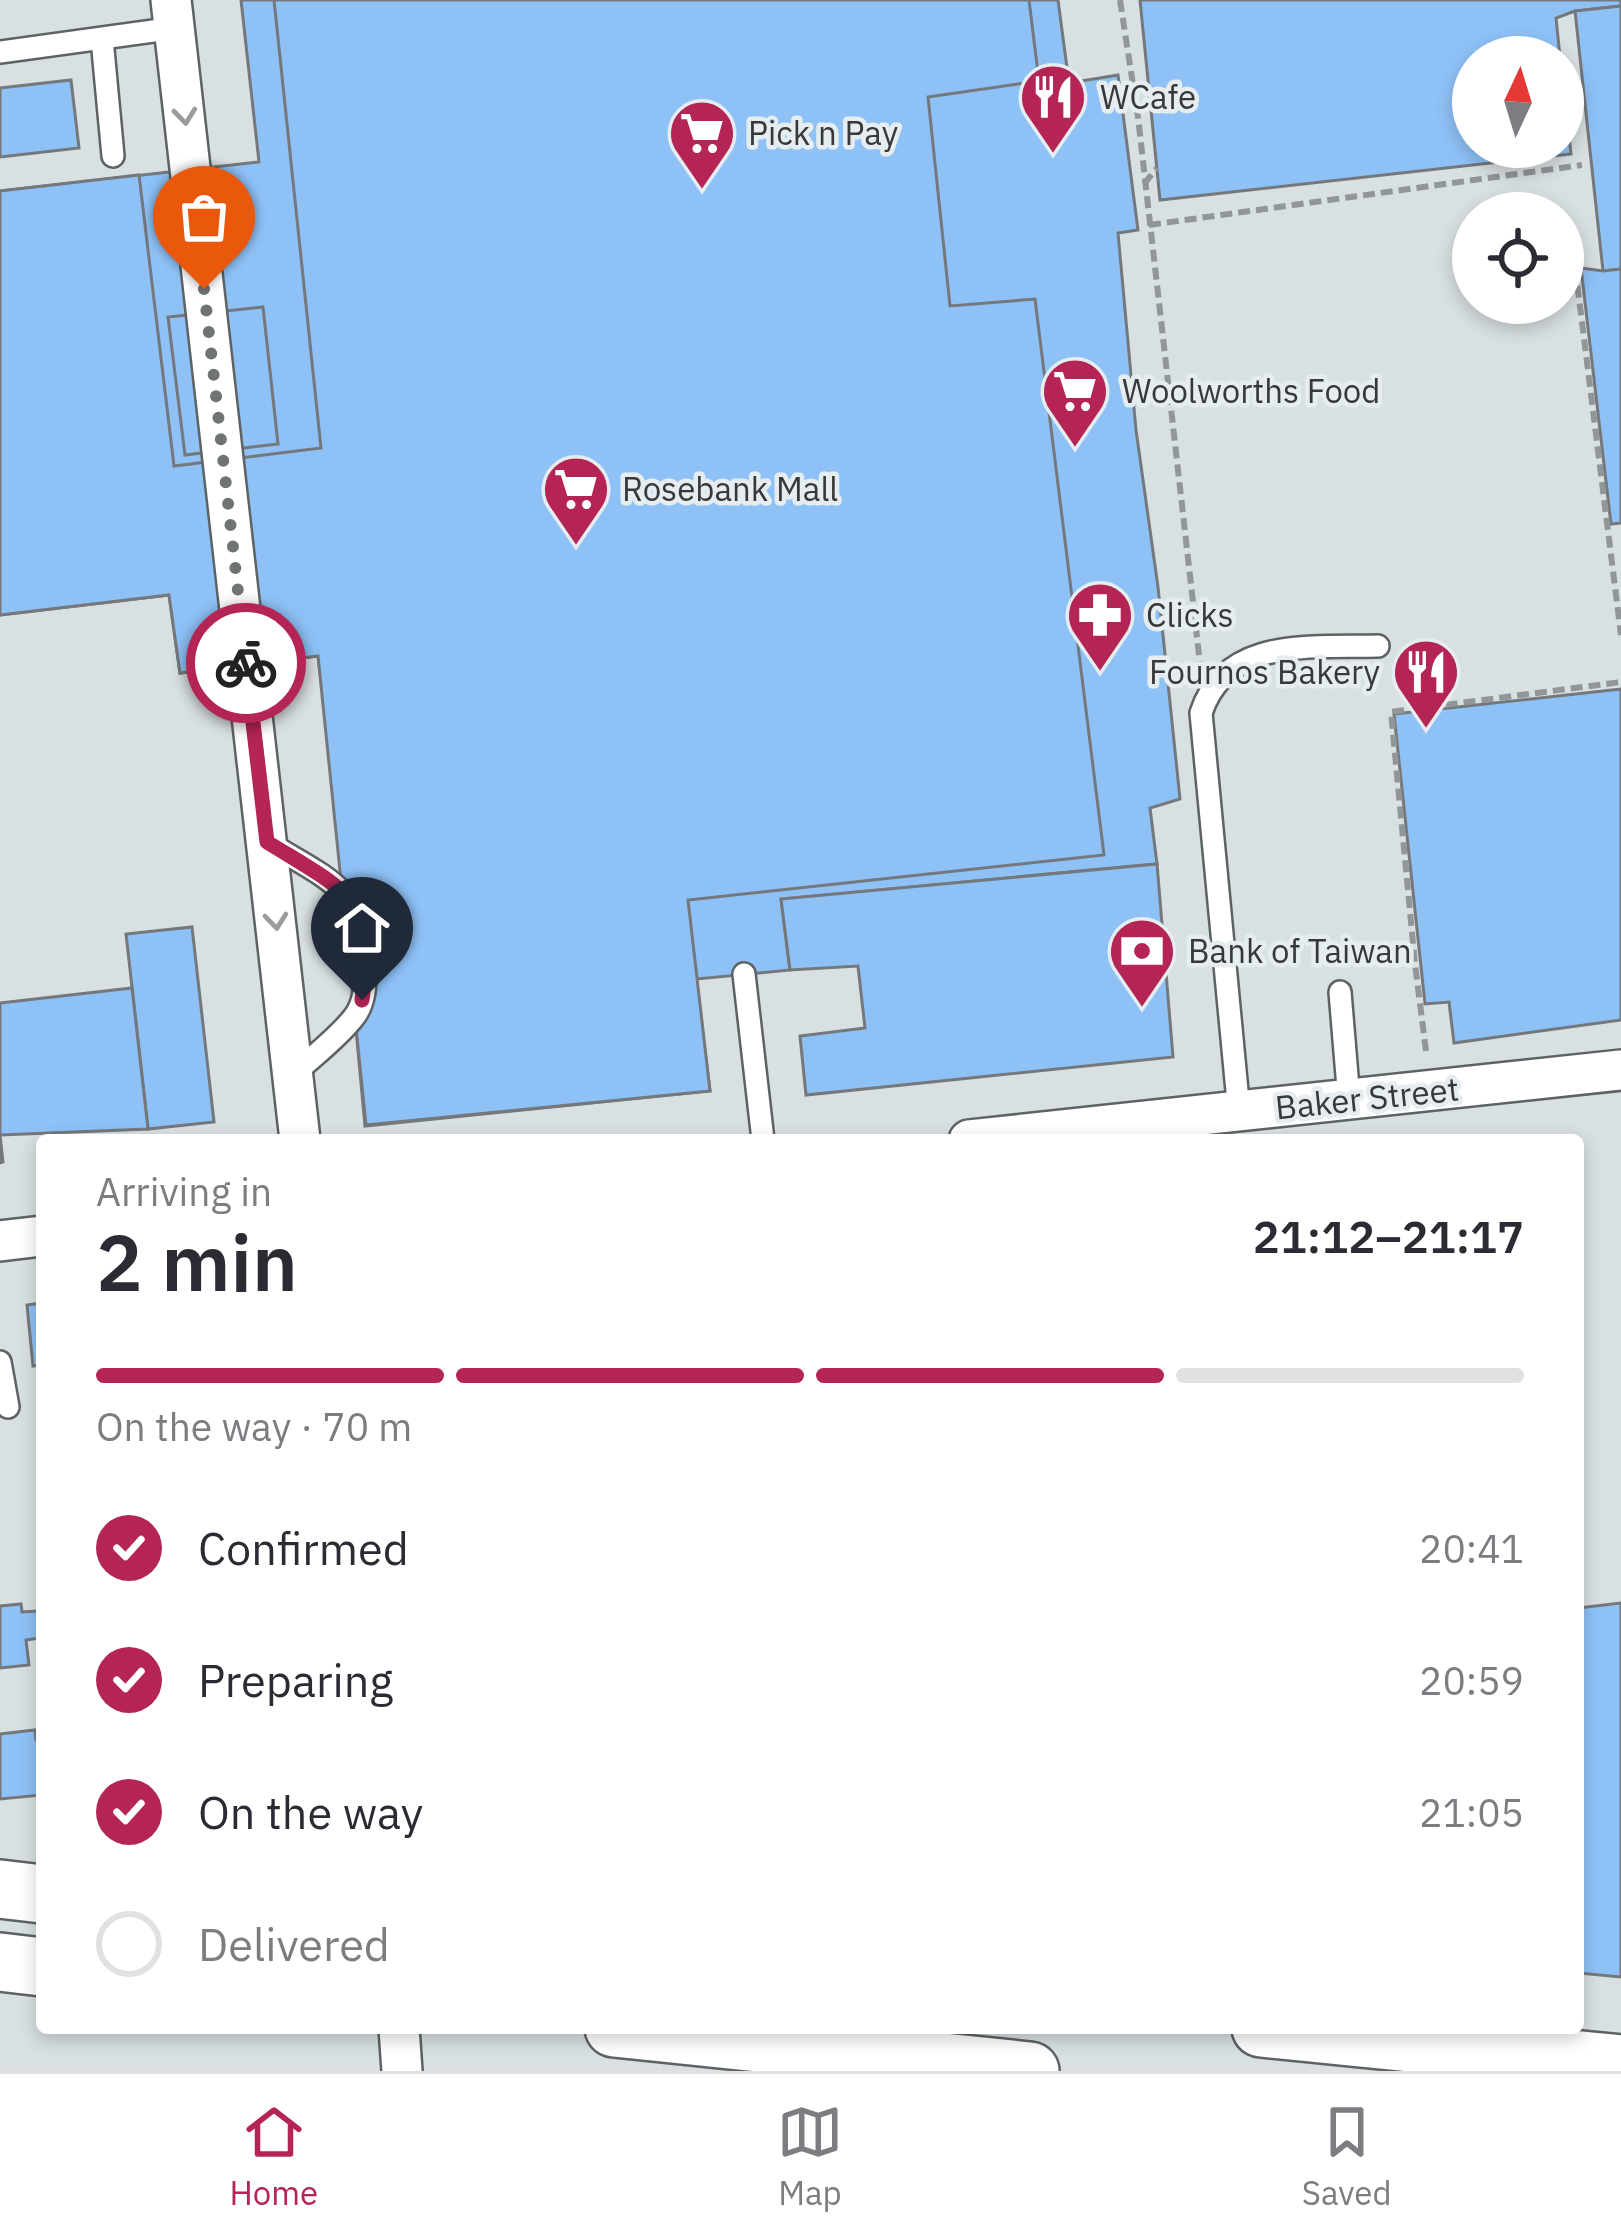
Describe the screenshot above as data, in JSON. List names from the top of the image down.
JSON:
{
  "streets": {
    "street": ["Baker Street"]
  },
  "places": {
    "restaurant": ["WCafe", "Fournos Bakery"],
    "supermarket": ["Pick n Pay", "Woolworths Food", "Rosebank Mall"],
    "pharmacy": ["Clicks"],
    "bank": ["Bank of Taiwan"]
  },
  "north": "top",
  "page": {
    "heading": ["2 min", "Arriving in", "21:12–21:17"],
    "bar": "On the way · 70 m",
    "list": [
      ["Confirmed", "20:41"],
      ["Preparing", "20:59"],
      ["On the way", "21:05"],
      "Delivered"
    ],
    "tabs": ["Home", "Map", "Saved"]
  }
}
